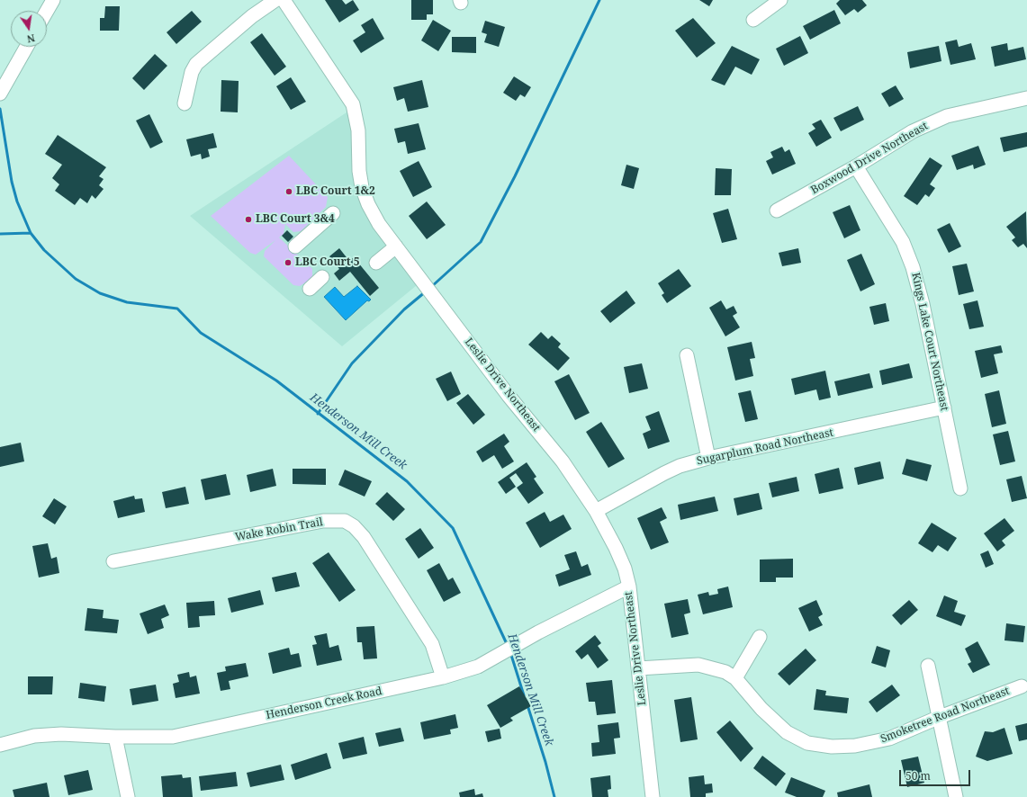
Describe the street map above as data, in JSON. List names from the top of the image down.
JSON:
{
  "streets": {
    "street": [
      "Boxwood Drive Northeast",
      "Kings Lake Court Northeast",
      "Leslie Drive Northeast",
      "Sugarplum Road Northeast",
      "Wake Robin Trail",
      "Henderson Creek Road",
      "Smoketree Road Northeast"
    ]
  },
  "crossings": [
    ["Boxwood Drive Northeast", "Kings Lake Court Northeast"],
    ["Kings Lake Court Northeast", "Sugarplum Road Northeast"],
    ["Leslie Drive Northeast", "Sugarplum Road Northeast"],
    ["Leslie Drive Northeast", "Henderson Creek Road"],
    ["Leslie Drive Northeast", "Smoketree Road Northeast"],
    ["Wake Robin Trail", "Henderson Creek Road"]
  ],
  "water": ["Henderson Mill Creek"],
  "places": ["LBC Court 1&2", "LBC Court 3&4", "LBC Court 5"],
  "scale_bar": "50 m",
  "north": "bottom"
}
